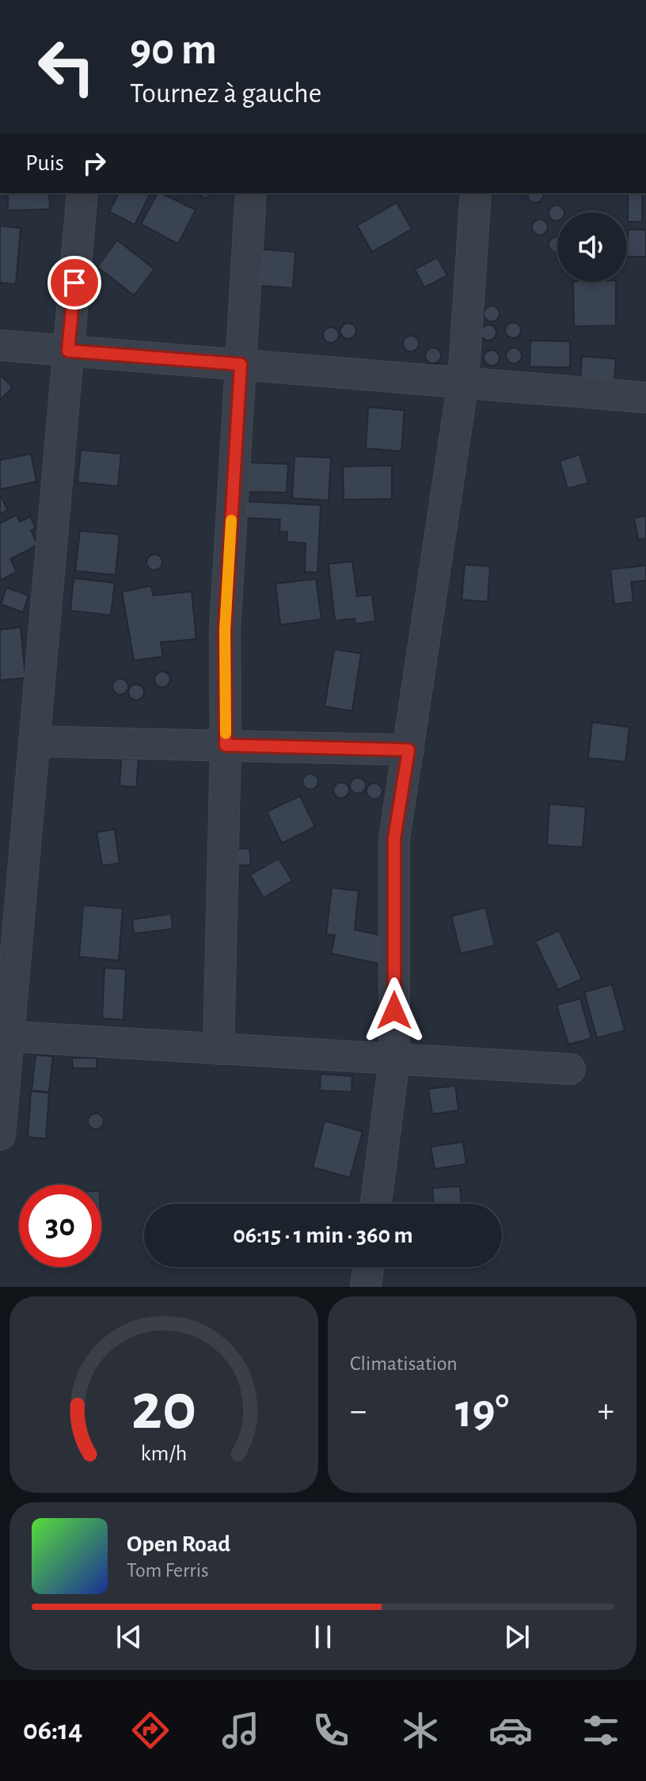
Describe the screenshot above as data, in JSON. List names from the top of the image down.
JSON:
{
  "page": {
    "turn": ["90 m", "Tournez à gauche"],
    "then": "Puis",
    "limit": "30",
    "trip": "06:15 · 1 min · 360 m",
    "tile": "Climatisation",
    "heat": ["−", "19°", "+"],
    "song": ["Open Road", "Tom Ferris"],
    "tabs": "06:14",
    "gauge": ["20", "km/h"]
  }
}
